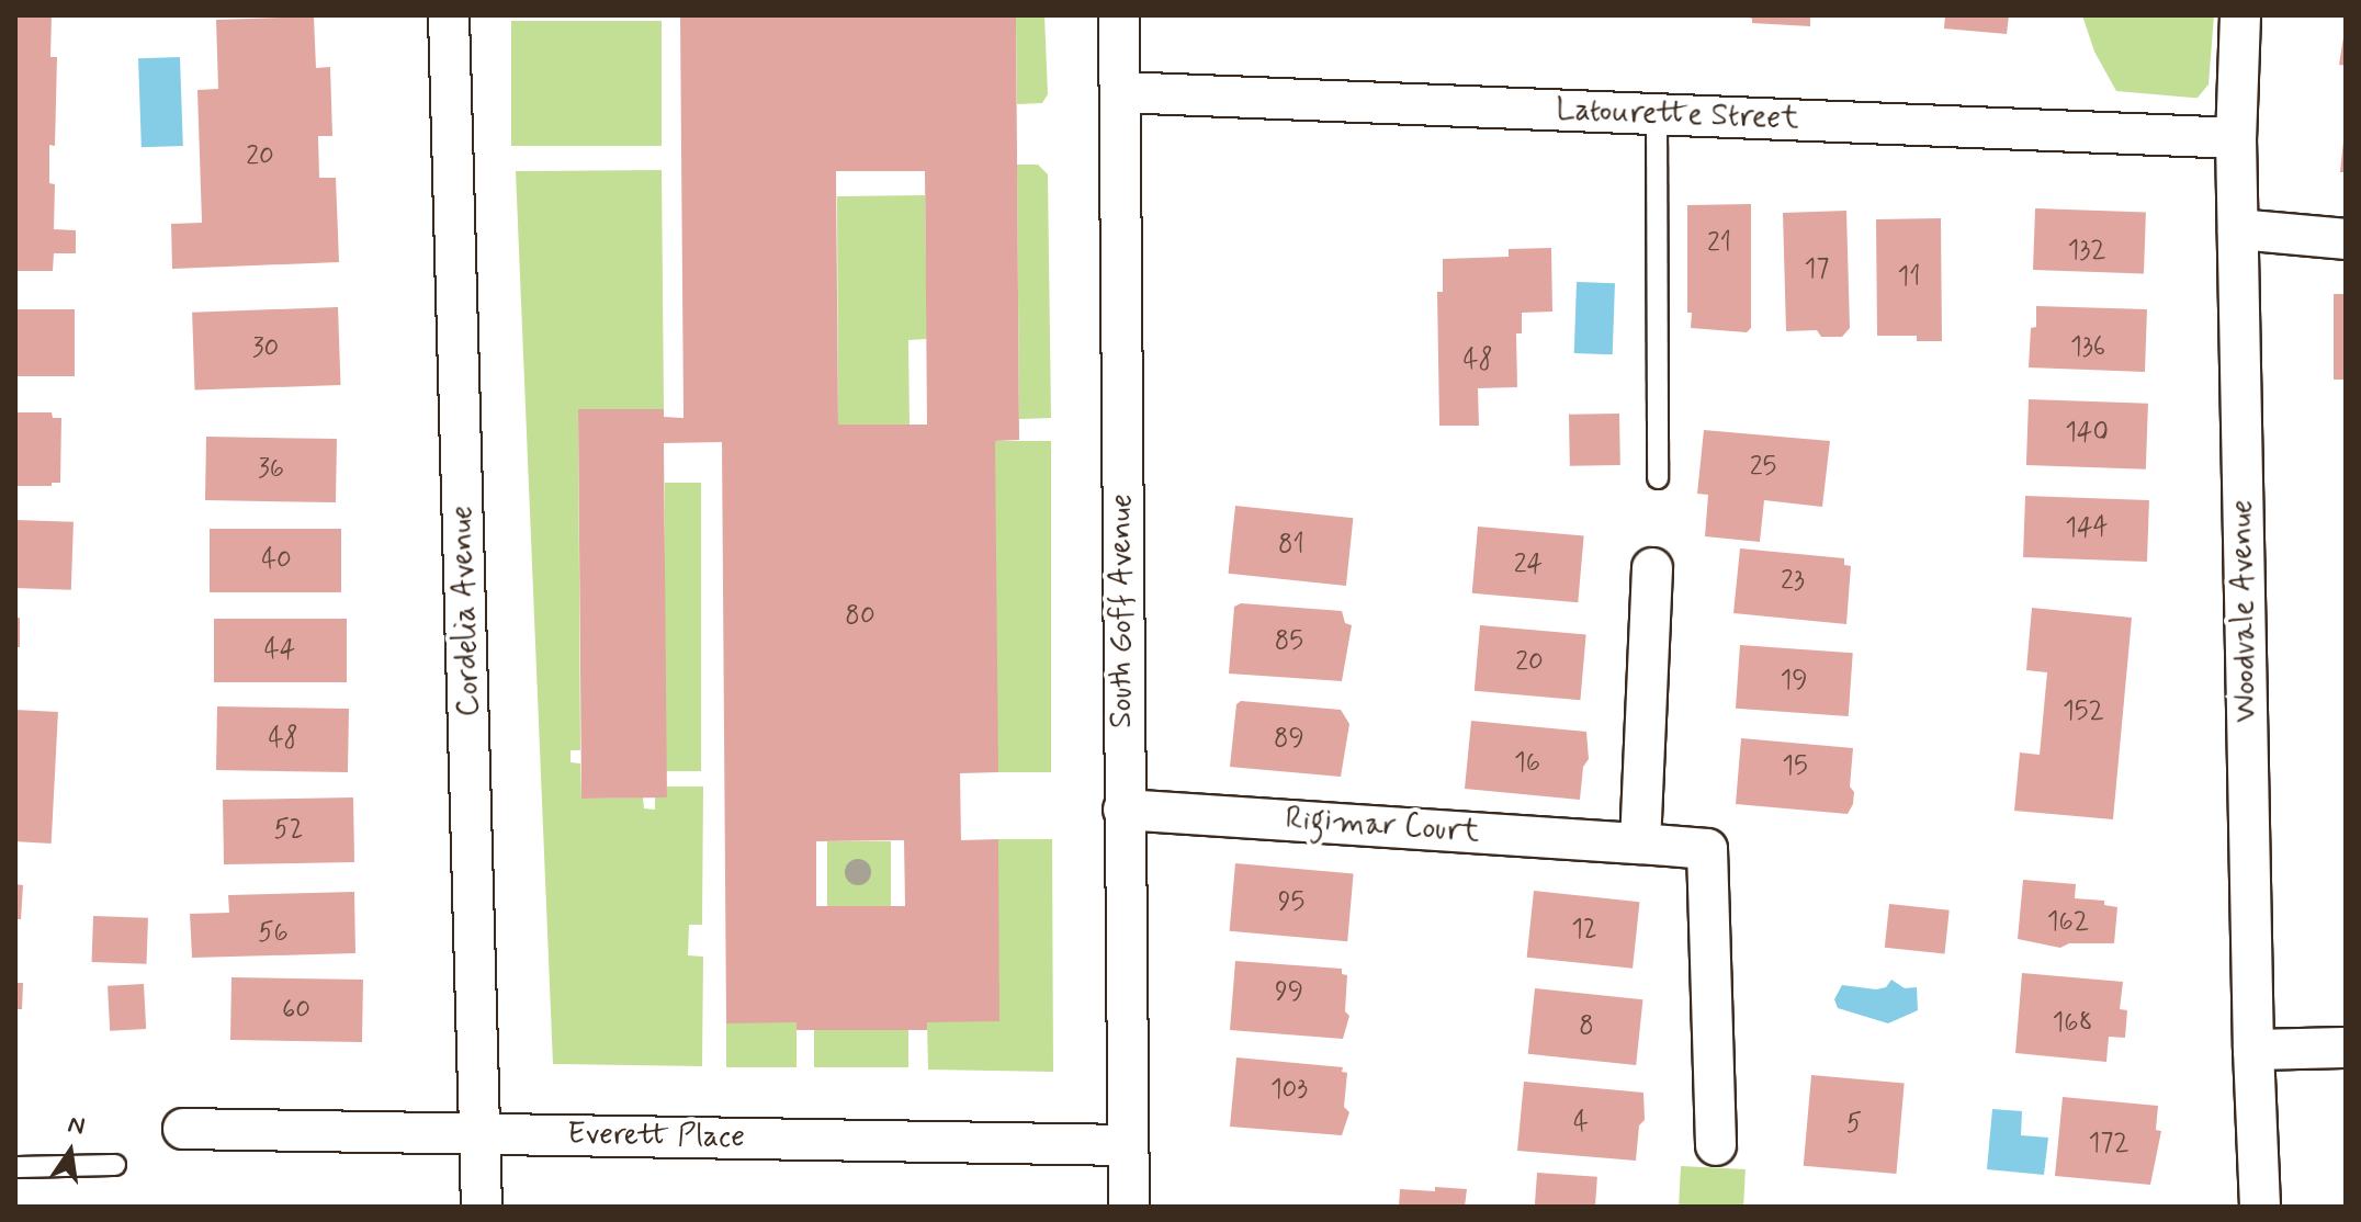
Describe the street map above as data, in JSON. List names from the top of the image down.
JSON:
{
  "streets": {
    "street": [
      "Latourette Street",
      "Cordelia Avenue",
      "South Goff Avenue",
      "Woodvale Avenue",
      "Rigimar Court",
      "Everett Place"
    ]
  },
  "crossings": [
    ["Latourette Street", "South Goff Avenue"],
    ["Latourette Street", "Woodvale Avenue"],
    ["Cordelia Avenue", "Everett Place"],
    ["South Goff Avenue", "Rigimar Court"],
    ["South Goff Avenue", "Everett Place"]
  ],
  "house_numbers": [
    "20",
    "21",
    "132",
    "17",
    "11",
    "136",
    "30",
    "48",
    "140",
    "25",
    "36",
    "144",
    "81",
    "40",
    "24",
    "23",
    "80",
    "85",
    "44",
    "20",
    "19",
    "152",
    "48",
    "89",
    "16",
    "15",
    "52",
    "95",
    "162",
    "12",
    "56",
    "99",
    "60",
    "168",
    "8",
    "103",
    "4",
    "5",
    "172"
  ],
  "north": "top"
}
